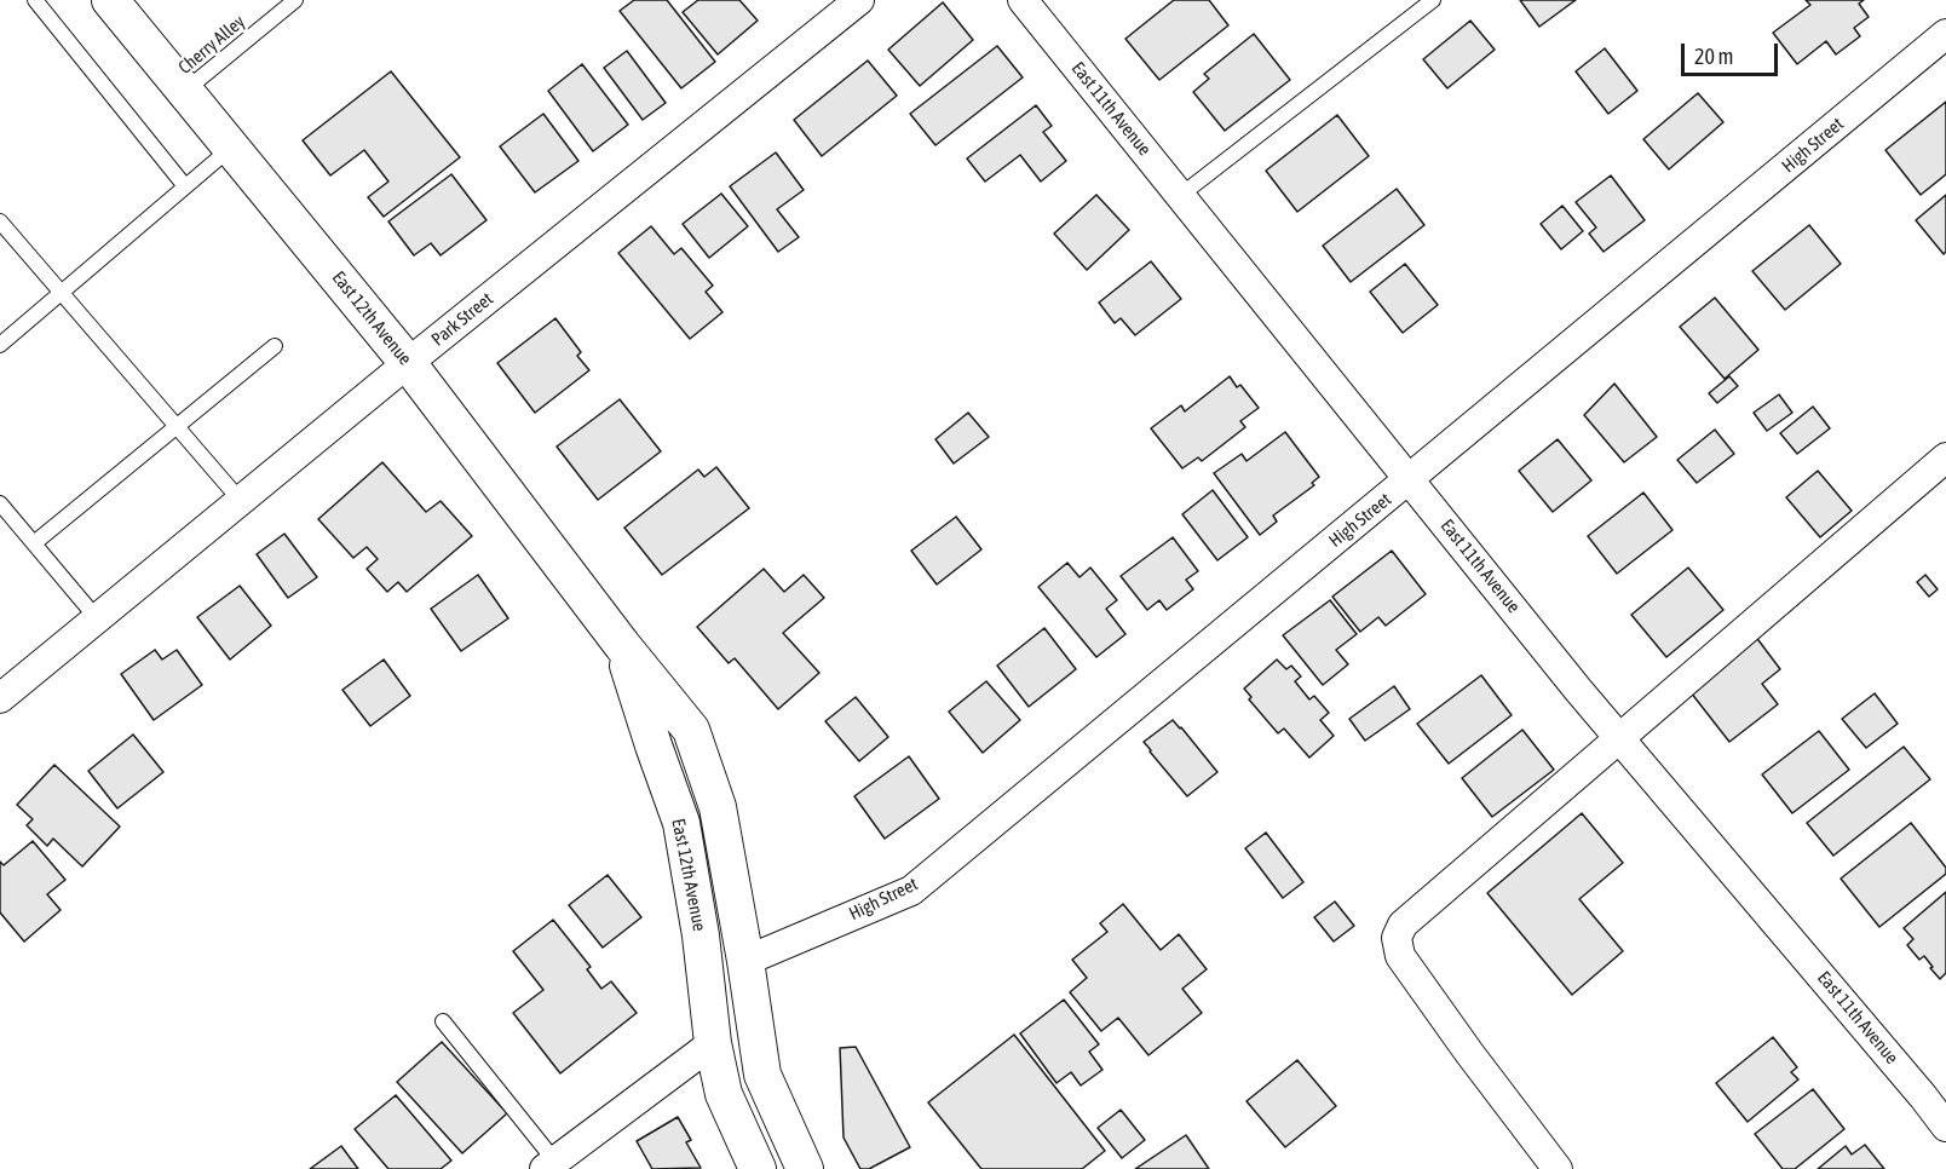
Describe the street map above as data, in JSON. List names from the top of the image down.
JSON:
{
  "streets": {
    "street": [
      "East 11th Avenue",
      "High Street",
      "East 12th Avenue",
      "Park Street"
    ],
    "lane": ["Cherry Alley"]
  },
  "crossings": [
    ["Cherry Alley", "East 12th Avenue"],
    ["East 11th Avenue", "High Street"],
    ["High Street", "East 12th Avenue"],
    ["East 12th Avenue", "Park Street"]
  ],
  "scale_bar": "20 m"
}
